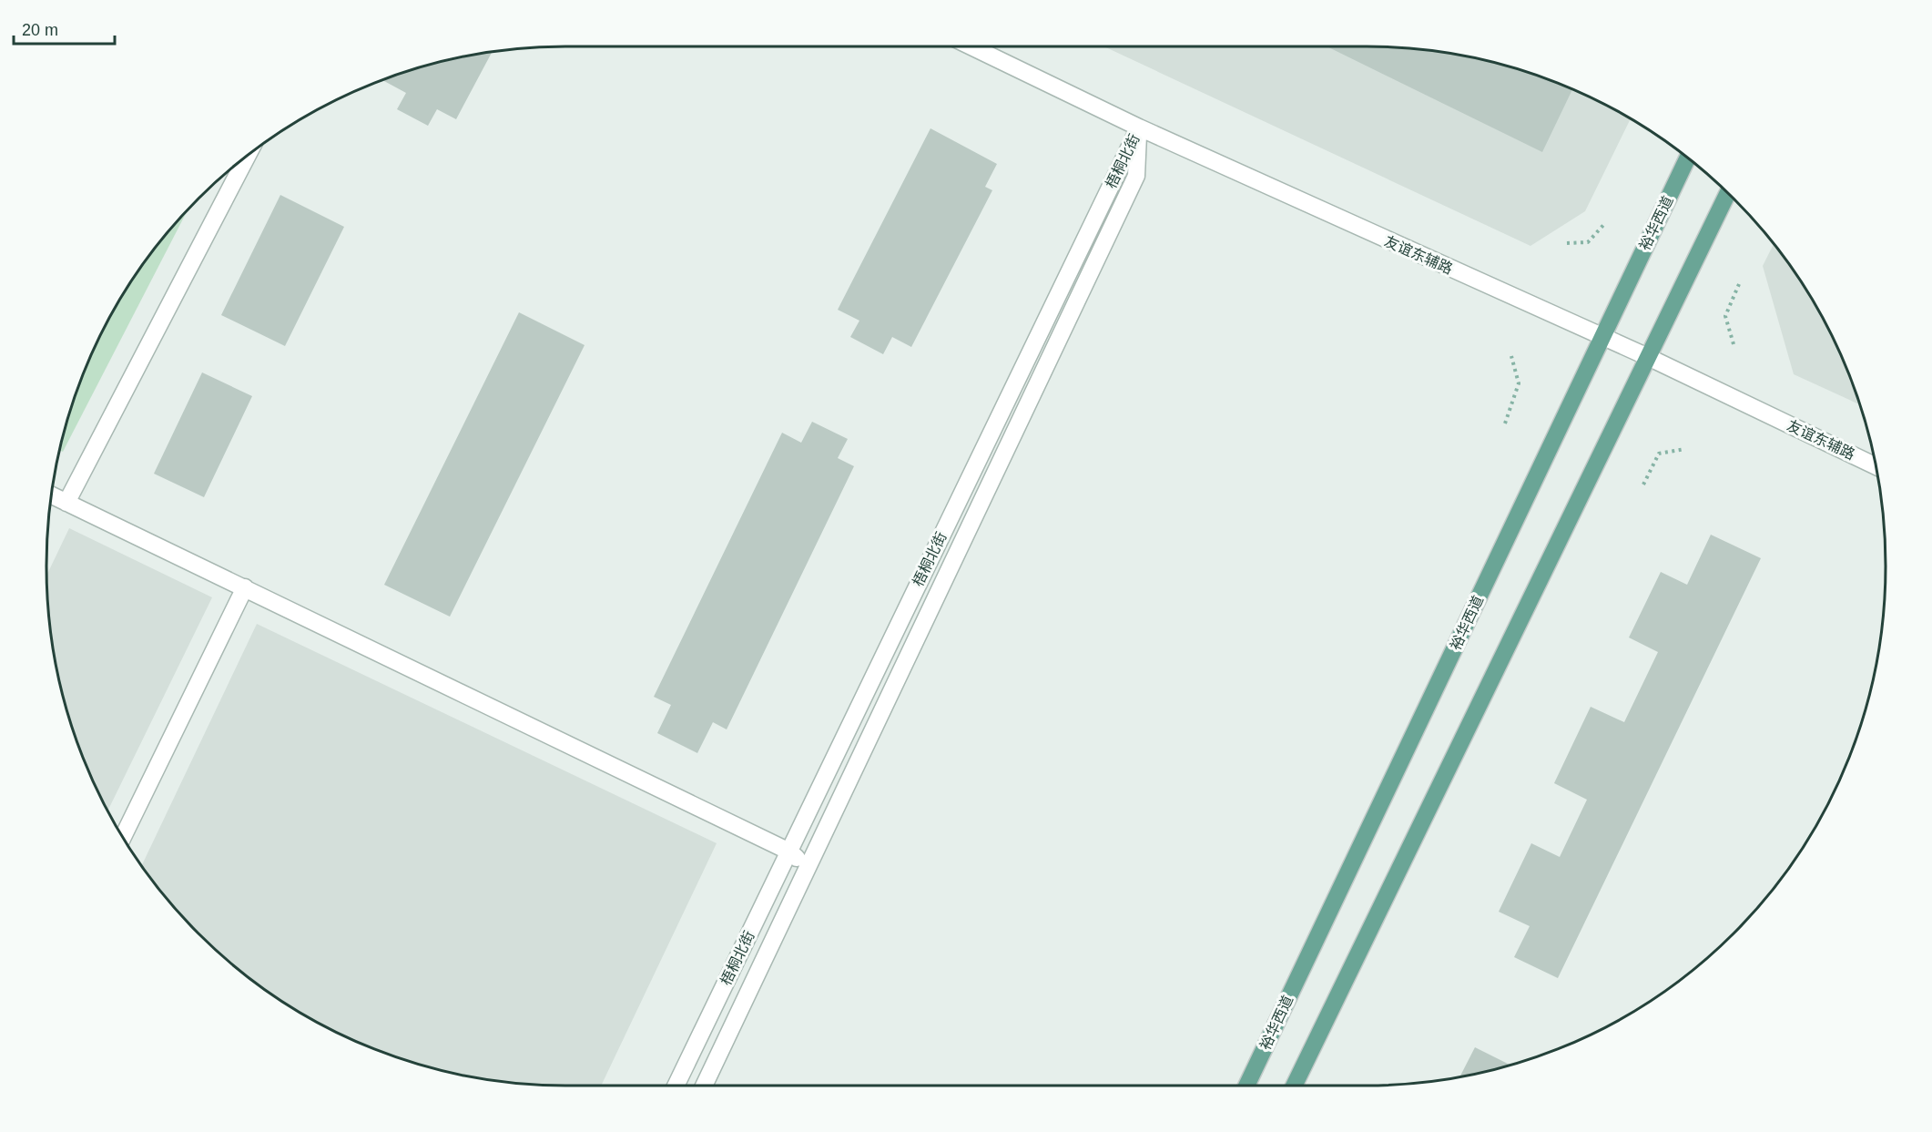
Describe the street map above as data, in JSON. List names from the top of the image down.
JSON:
{
  "streets": {
    "main road": ["裕华西道"],
    "street": ["梧桐北街", "友谊东辅路"]
  },
  "crossings": [
    ["梧桐北街", "友谊东辅路"],
    ["裕华西道", "友谊东辅路"]
  ],
  "scale_bar": "20 m"
}
